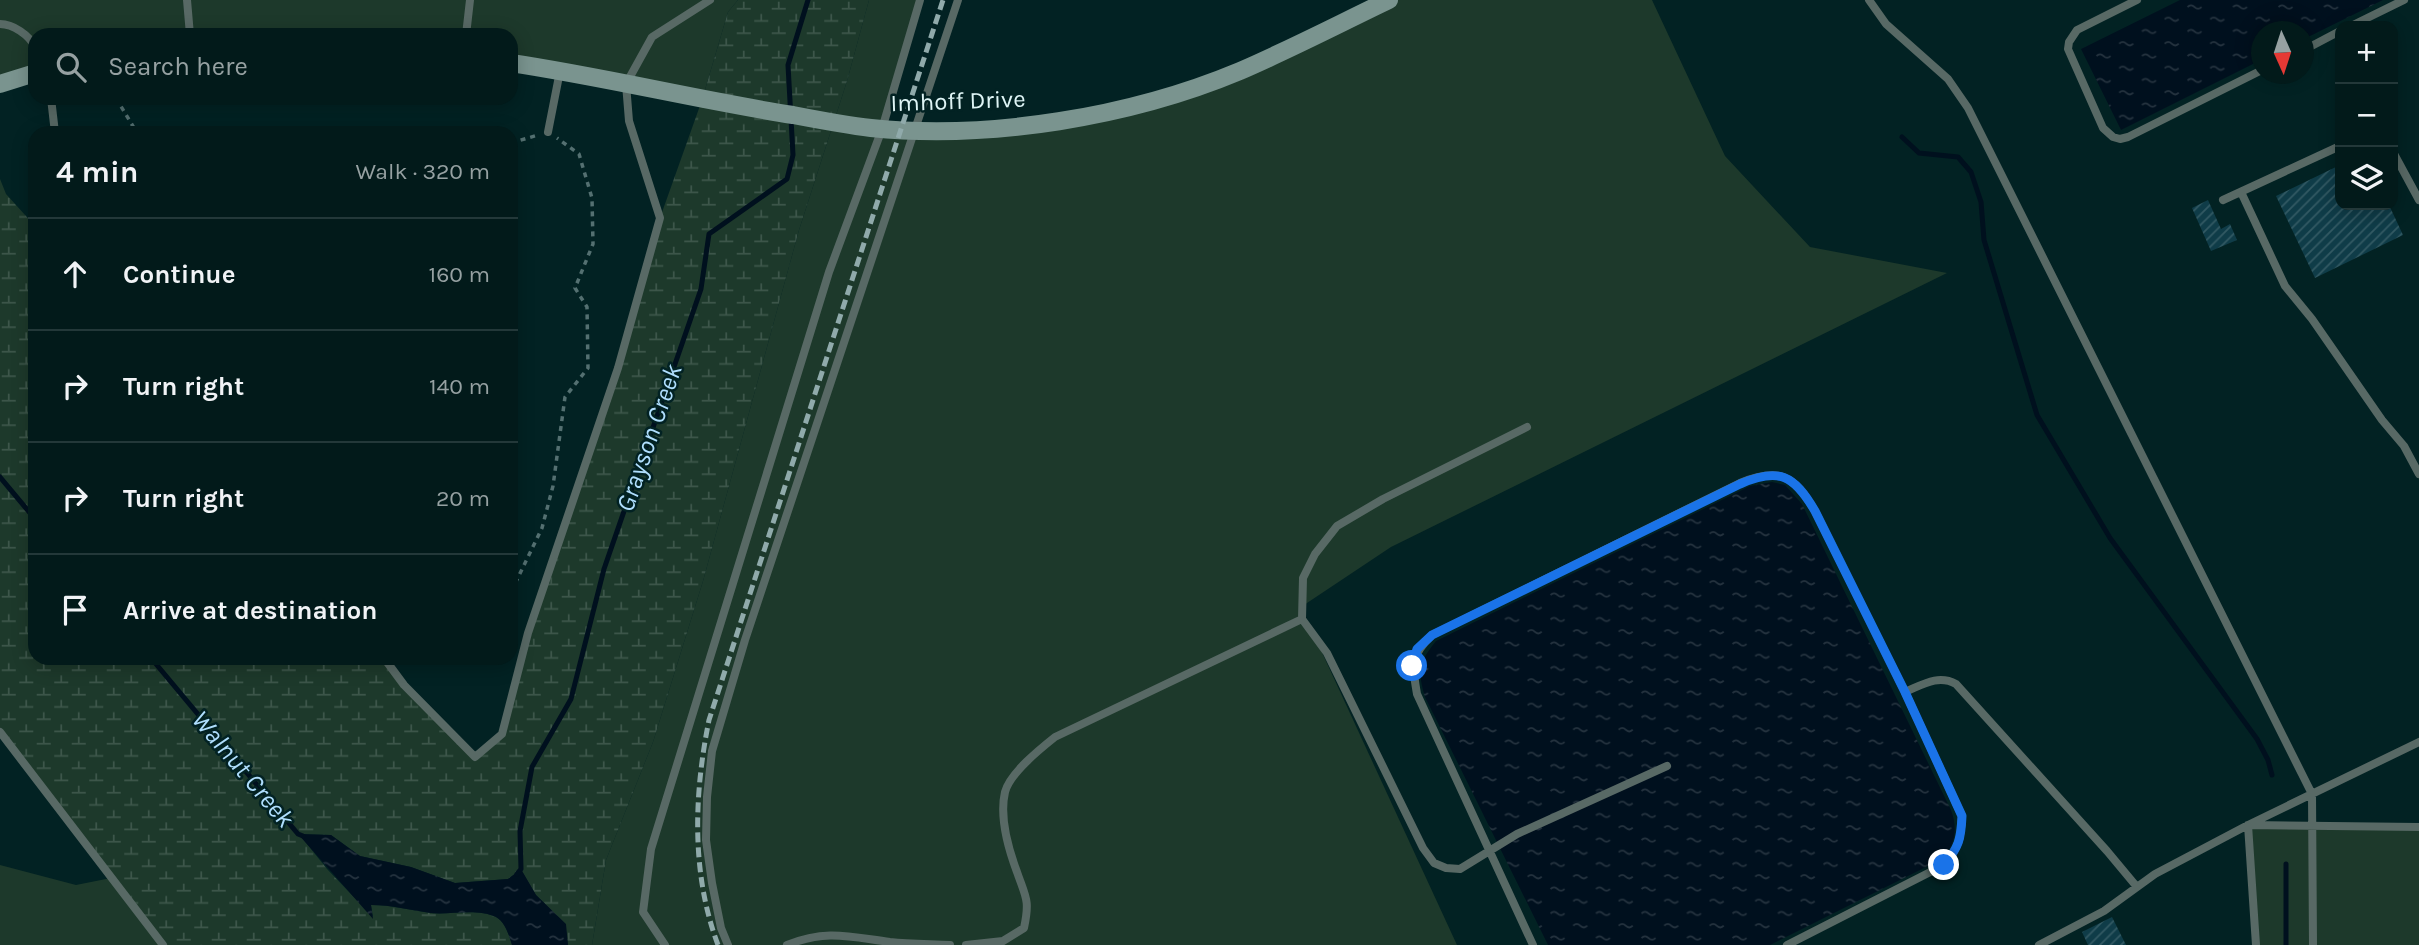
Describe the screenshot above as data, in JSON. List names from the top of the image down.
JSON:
{
  "streets": {
    "street": ["Imhoff Drive"]
  },
  "water": ["Grayson Creek", "Walnut Creek"],
  "north": "bottom",
  "page": {
    "map_buttons": ["+", "−"],
    "search": "Search here",
    "heading": ["4 min", "Walk · 320 m"],
    "list": [
      ["Continue", "160 m"],
      ["Turn right", "140 m"],
      ["Turn right", "20 m"],
      "Arrive at destination"
    ]
  }
}
